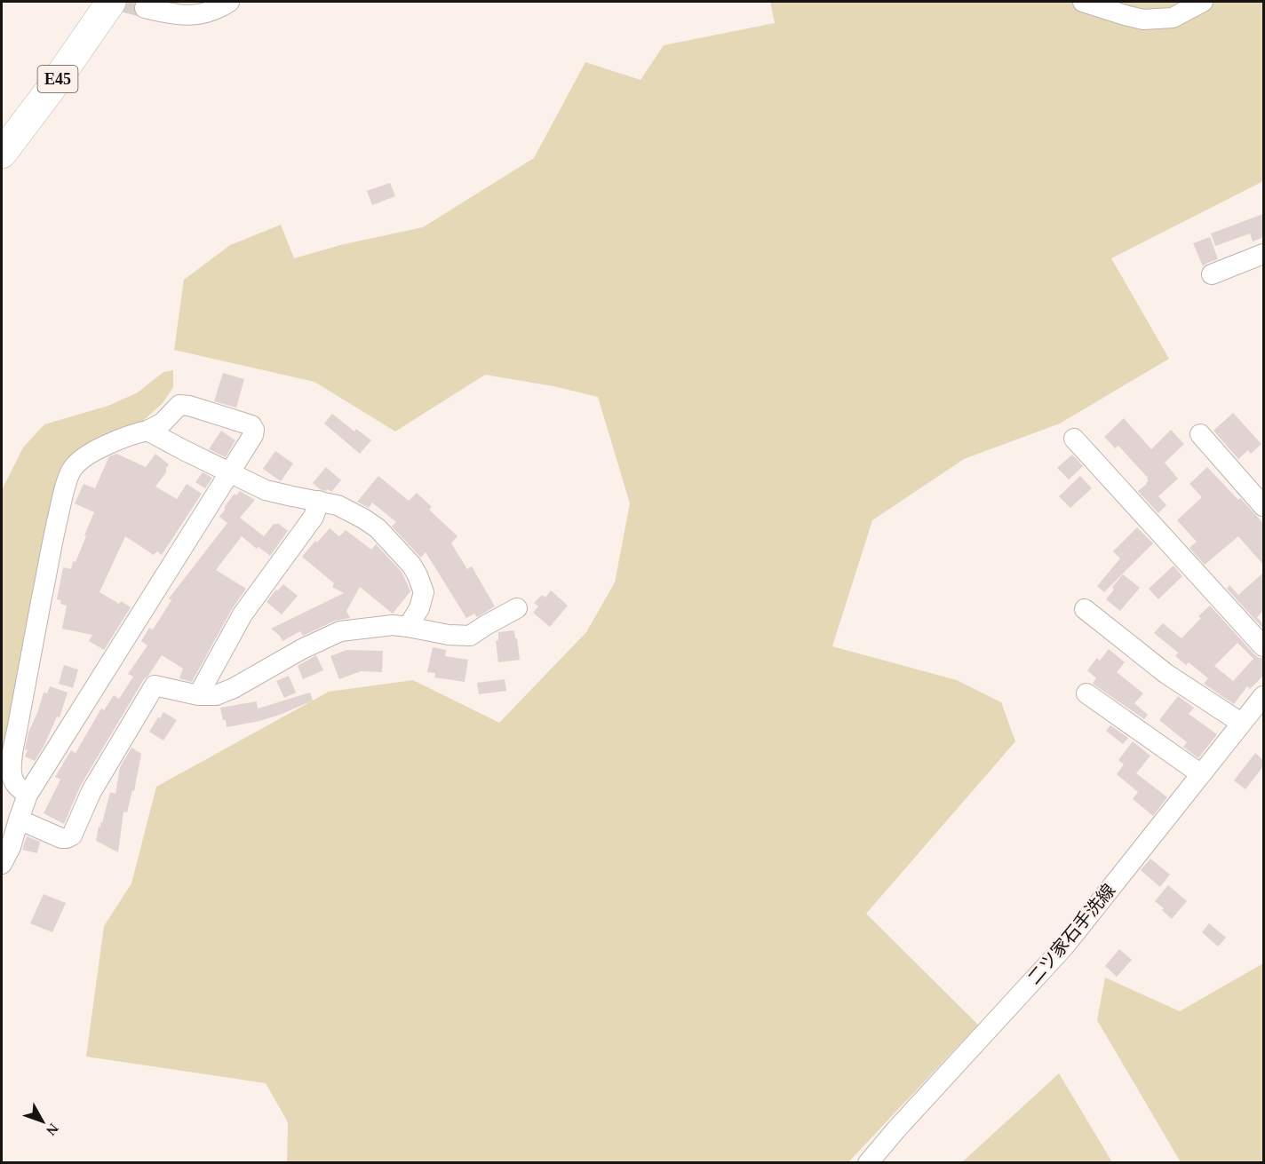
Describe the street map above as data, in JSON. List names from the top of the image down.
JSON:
{
  "streets": {
    "highway": ["E45"],
    "street": ["二ツ家石手洗線"]
  },
  "north": "bottom right"
}
